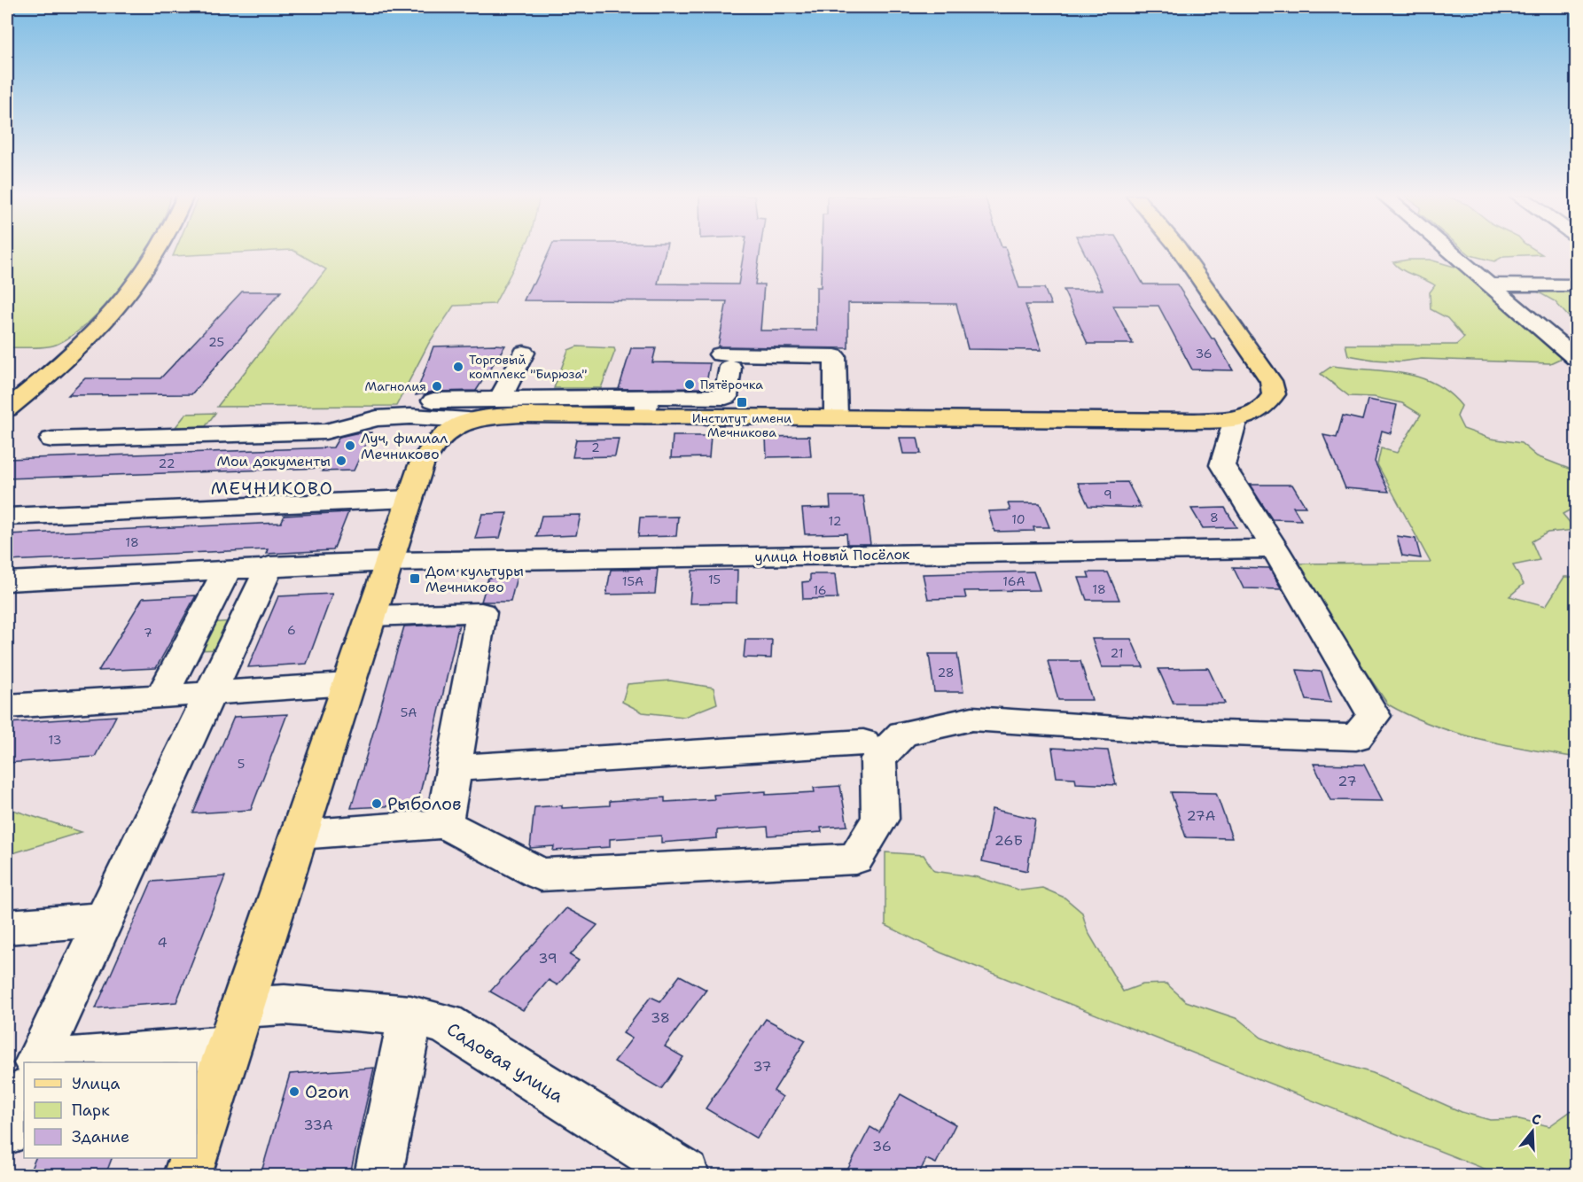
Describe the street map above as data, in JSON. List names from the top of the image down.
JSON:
{
  "streets": {
    "street": ["улица Новый Посёлок", "Садовая улица"]
  },
  "districts": ["МЕЧНИКОВО"],
  "places": {
    "other": [
      "Торговый комплекс \"Бирюза\"",
      "Пятёрочка",
      "Магнолия",
      "Луч, филиал Мечниково",
      "Мои документы",
      "Рыболов",
      "Ozon"
    ],
    "transit": ["Институт имени Мечникова", "Дом культуры Мечниково"]
  },
  "house_numbers": [
    "25",
    "36",
    "2",
    "22",
    "9",
    "8",
    "10",
    "12",
    "18",
    "15",
    "15А",
    "16А",
    "18",
    "16",
    "6",
    "7",
    "21",
    "28",
    "5А",
    "13",
    "5",
    "27",
    "27А",
    "26Б",
    "4",
    "39",
    "38",
    "37",
    "33А",
    "36"
  ],
  "legend": ["Улица", "Парк", "Здание"],
  "north": "top"
}
